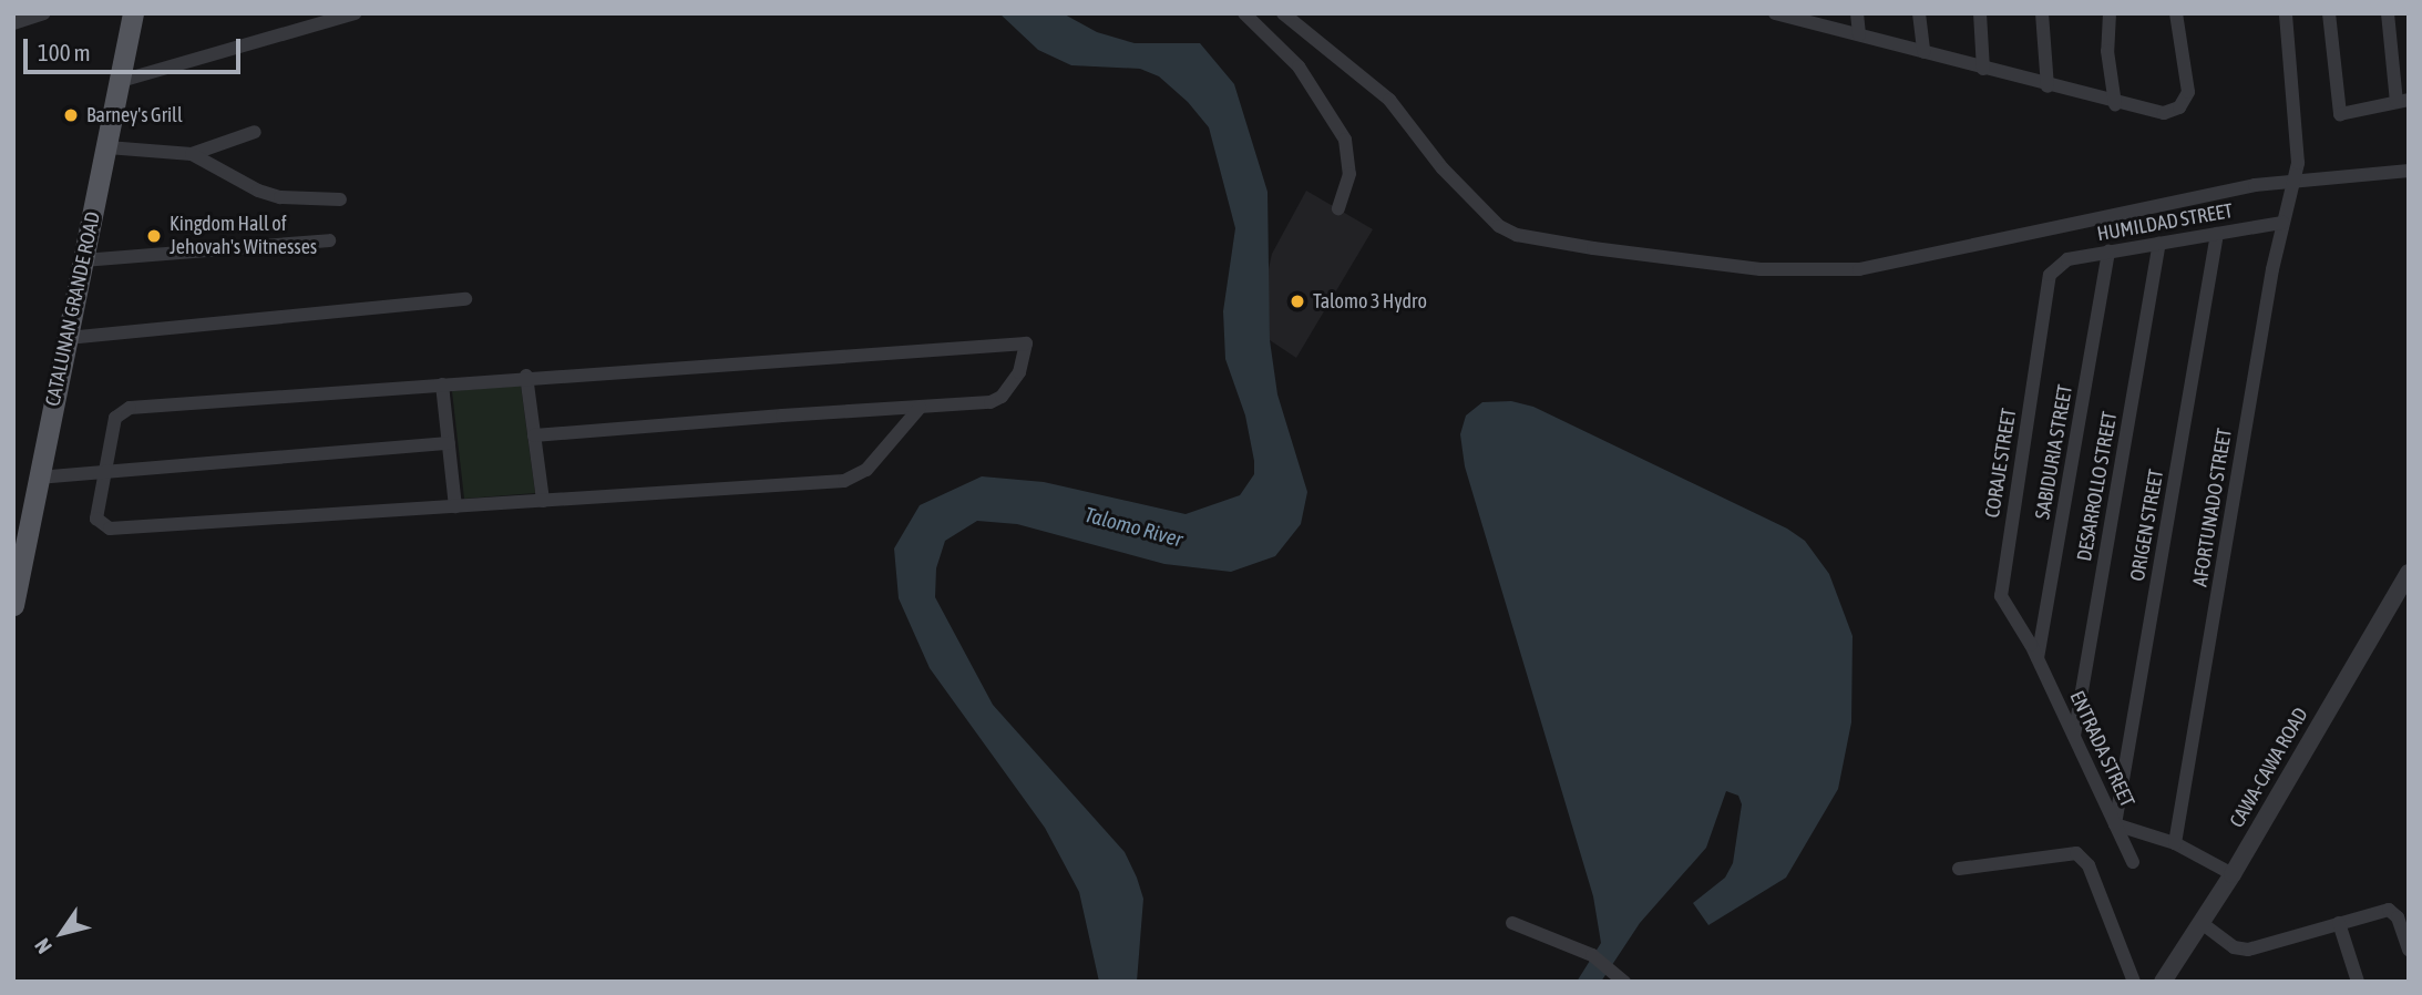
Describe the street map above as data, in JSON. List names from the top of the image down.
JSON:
{
  "streets": {
    "main road": ["CATALUNAN GRANDE ROAD"],
    "street": [
      "HUMILDAD STREET",
      "SABIDURIA STREET",
      "CORAJE STREET",
      "DESARROLLO STREET",
      "AFORTUNADO STREET",
      "ORIGEN STREET",
      "ENTRADA STREET",
      "CAWA-CAWA ROAD"
    ]
  },
  "crossings": [
    ["HUMILDAD STREET", "SABIDURIA STREET"],
    ["HUMILDAD STREET", "CORAJE STREET"],
    ["HUMILDAD STREET", "DESARROLLO STREET"],
    ["HUMILDAD STREET", "AFORTUNADO STREET"],
    ["HUMILDAD STREET", "ORIGEN STREET"],
    ["SABIDURIA STREET", "CORAJE STREET"],
    ["SABIDURIA STREET", "ENTRADA STREET"],
    ["CORAJE STREET", "ENTRADA STREET"],
    ["DESARROLLO STREET", "ENTRADA STREET"],
    ["AFORTUNADO STREET", "ENTRADA STREET"],
    ["ORIGEN STREET", "ENTRADA STREET"],
    ["ENTRADA STREET", "CAWA-CAWA ROAD"]
  ],
  "water": ["Talomo River"],
  "places": ["Barney's Grill", "Kingdom Hall of Jehovah's Witnesses", "Talomo 3 Hydro"],
  "scale_bar": "100 m",
  "north": "bottom left"
}
